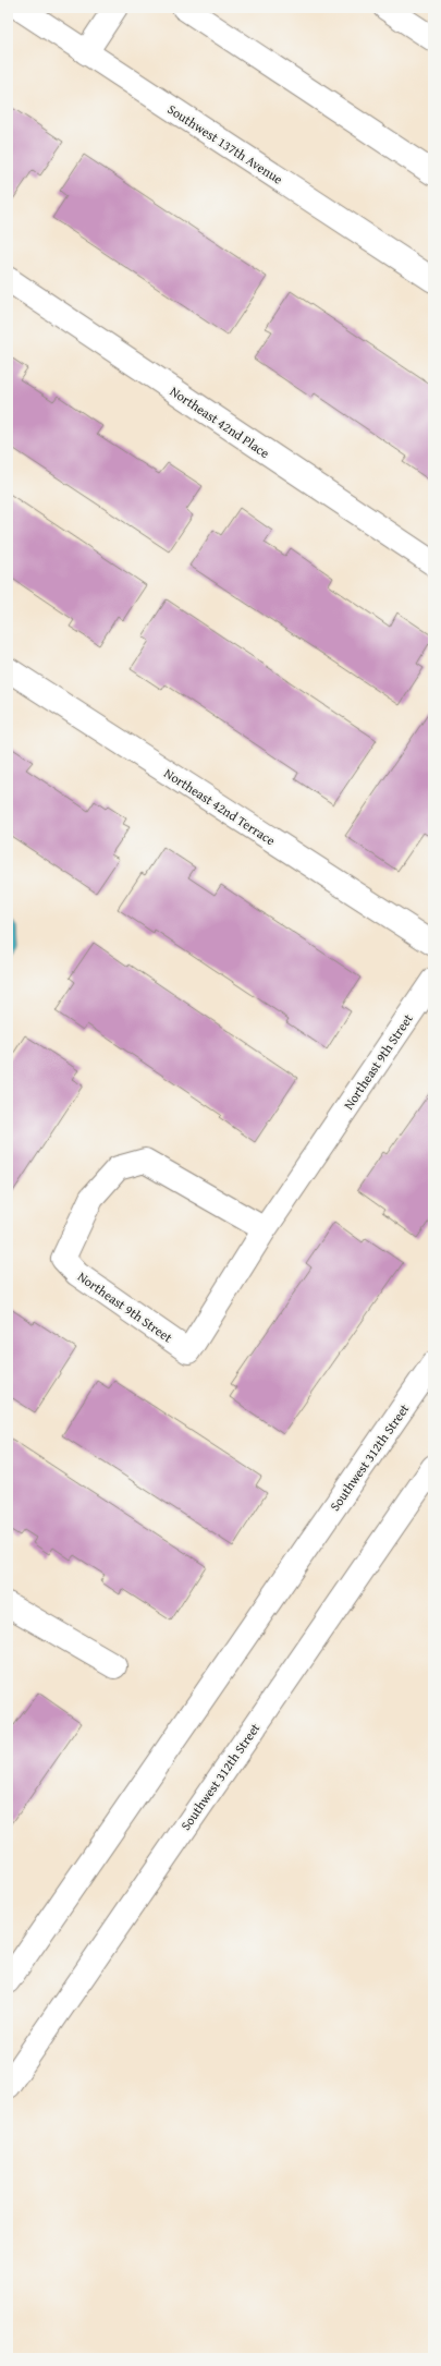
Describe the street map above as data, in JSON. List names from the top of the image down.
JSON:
{
  "streets": {
    "main road": [
      "Southwest 137th Avenue",
      "Northeast 42nd Place",
      "Northeast 42nd Terrace",
      "Northeast 9th Street",
      "Southwest 312th Street"
    ]
  }
}
